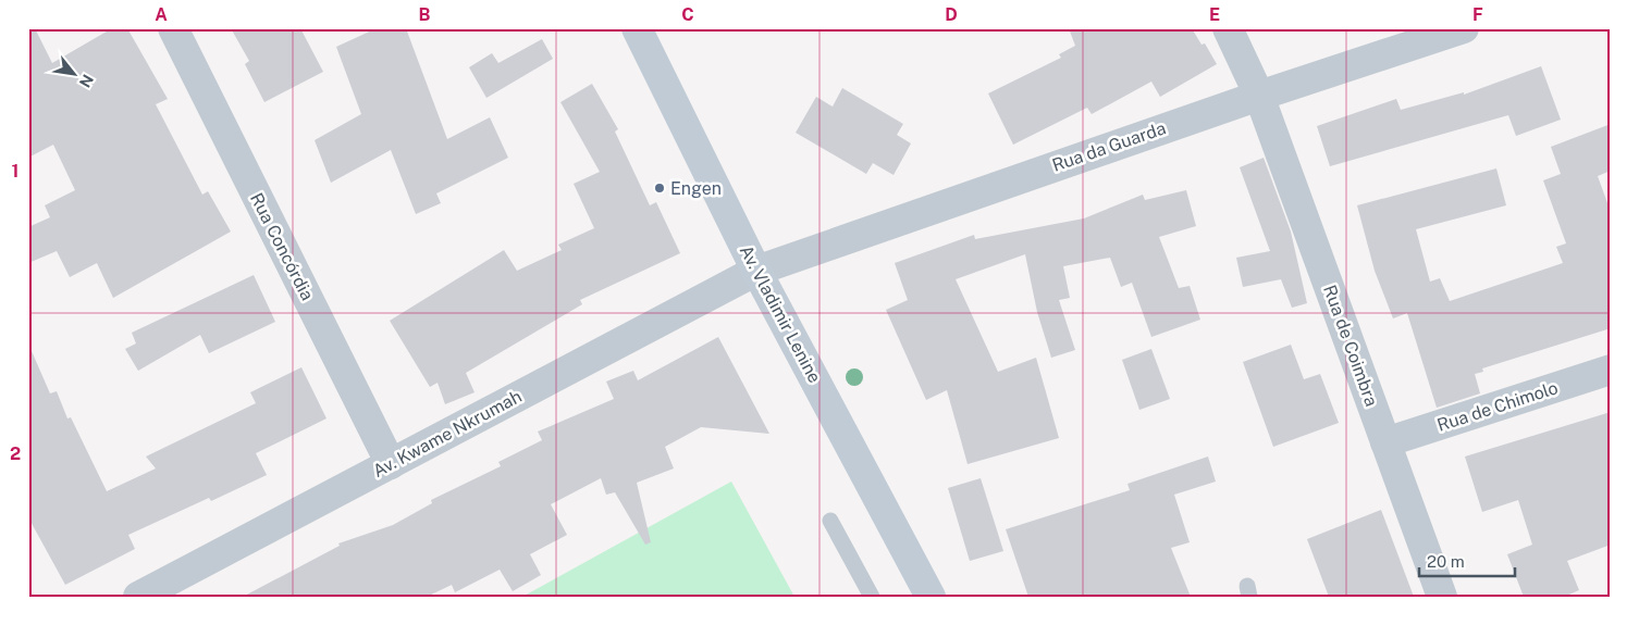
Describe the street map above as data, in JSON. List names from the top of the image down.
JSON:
{
  "streets": {
    "main road": ["Av. Vladimir Lenine"],
    "street": [
      "Rua da Guarda",
      "Rua Concórdia",
      "Rua de Coimbra",
      "Rua de Chimolo",
      "Av. Kwame Nkrumah"
    ]
  },
  "crossings": [
    ["Rua da Guarda", "Av. Vladimir Lenine"],
    ["Rua da Guarda", "Rua de Coimbra"],
    ["Rua da Guarda", "Av. Kwame Nkrumah"],
    ["Rua Concórdia", "Av. Kwame Nkrumah"],
    ["Av. Vladimir Lenine", "Av. Kwame Nkrumah"],
    ["Rua de Coimbra", "Rua de Chimolo"]
  ],
  "places": ["Engen"],
  "scale_bar": "20 m",
  "north": "bottom right",
  "grid": {
    "columns": [
      "A",
      "B",
      "C",
      "D",
      "E",
      "F"
    ],
    "rows": ["1", "2"]
  }
}
